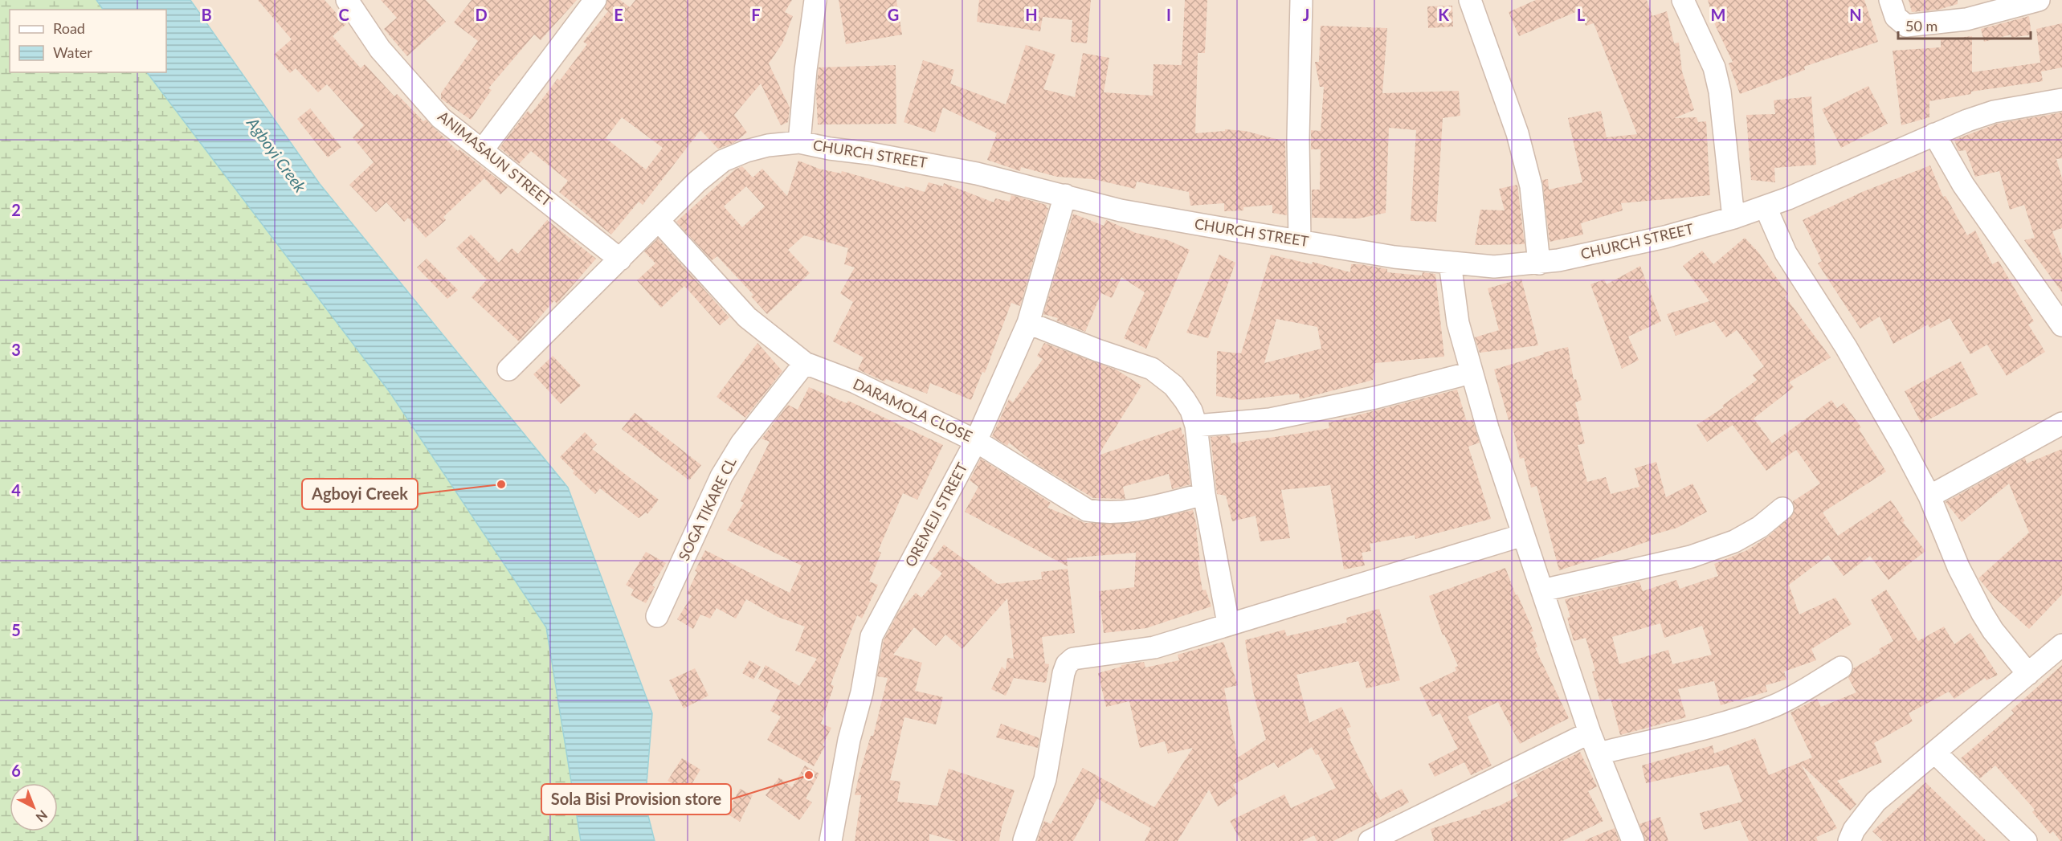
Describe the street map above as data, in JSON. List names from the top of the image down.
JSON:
{
  "streets": {
    "street": [
      "CHURCH STREET",
      "ANIMASAUN STREET",
      "DARAMOLA CLOSE",
      "SOGA TIKARE CL",
      "OREMEJI STREET"
    ]
  },
  "crossings": [
    ["CHURCH STREET", "ANIMASAUN STREET"],
    ["CHURCH STREET", "DARAMOLA CLOSE"],
    ["CHURCH STREET", "OREMEJI STREET"],
    ["DARAMOLA CLOSE", "SOGA TIKARE CL"],
    ["DARAMOLA CLOSE", "OREMEJI STREET"]
  ],
  "water": ["Agboyi Creek"],
  "places": ["Agboyi Creek", "Sola Bisi Provision store"],
  "legend": ["Road", "Water"],
  "scale_bar": "50 m",
  "north": "bottom right",
  "grid": {
    "columns": [
      "B",
      "C",
      "D",
      "E",
      "F",
      "G",
      "H",
      "I",
      "J",
      "K",
      "L",
      "M",
      "N"
    ],
    "rows": [
      "2",
      "3",
      "4",
      "5",
      "6"
    ]
  }
}
